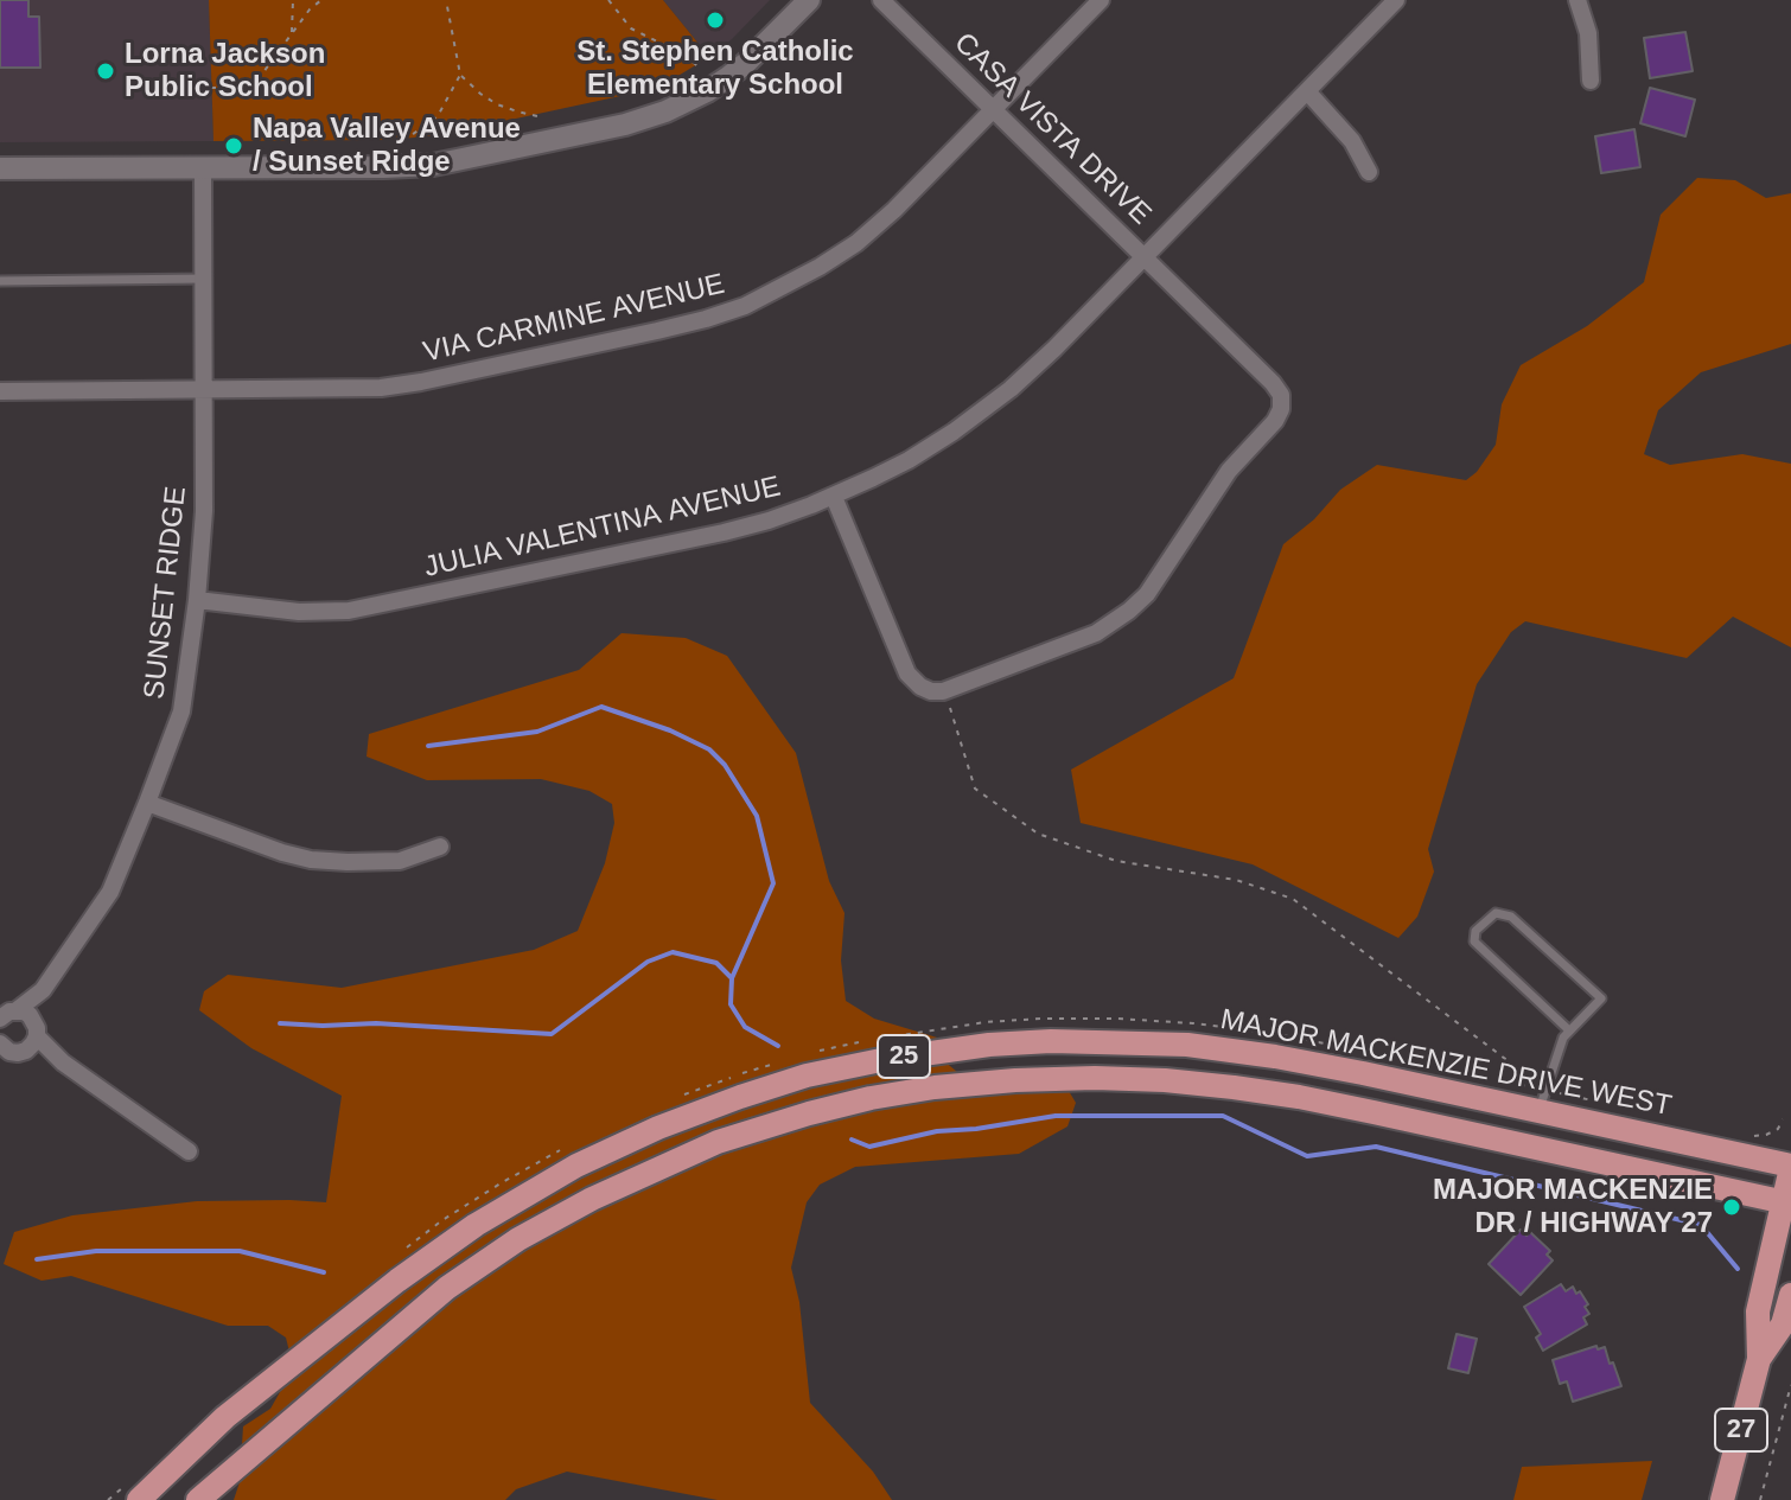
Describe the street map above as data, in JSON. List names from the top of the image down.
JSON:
{
  "streets": {
    "main road": ["25", "MAJOR MACKENZIE DRIVE WEST", "27"],
    "street": [
      "CASA VISTA DRIVE",
      "VIA CARMINE AVENUE",
      "JULIA VALENTINA AVENUE",
      "SUNSET RIDGE"
    ]
  },
  "crossings": [
    ["CASA VISTA DRIVE", "VIA CARMINE AVENUE"],
    ["CASA VISTA DRIVE", "JULIA VALENTINA AVENUE"],
    ["VIA CARMINE AVENUE", "SUNSET RIDGE"],
    ["JULIA VALENTINA AVENUE", "SUNSET RIDGE"],
    ["25", "27"],
    ["MAJOR MACKENZIE DRIVE WEST", "27"]
  ],
  "places": [
    "St. Stephen Catholic Elementary School",
    "Lorna Jackson Public School",
    "Napa Valley Avenue / Sunset Ridge",
    "MAJOR MACKENZIE DR / HIGHWAY 27"
  ]
}
